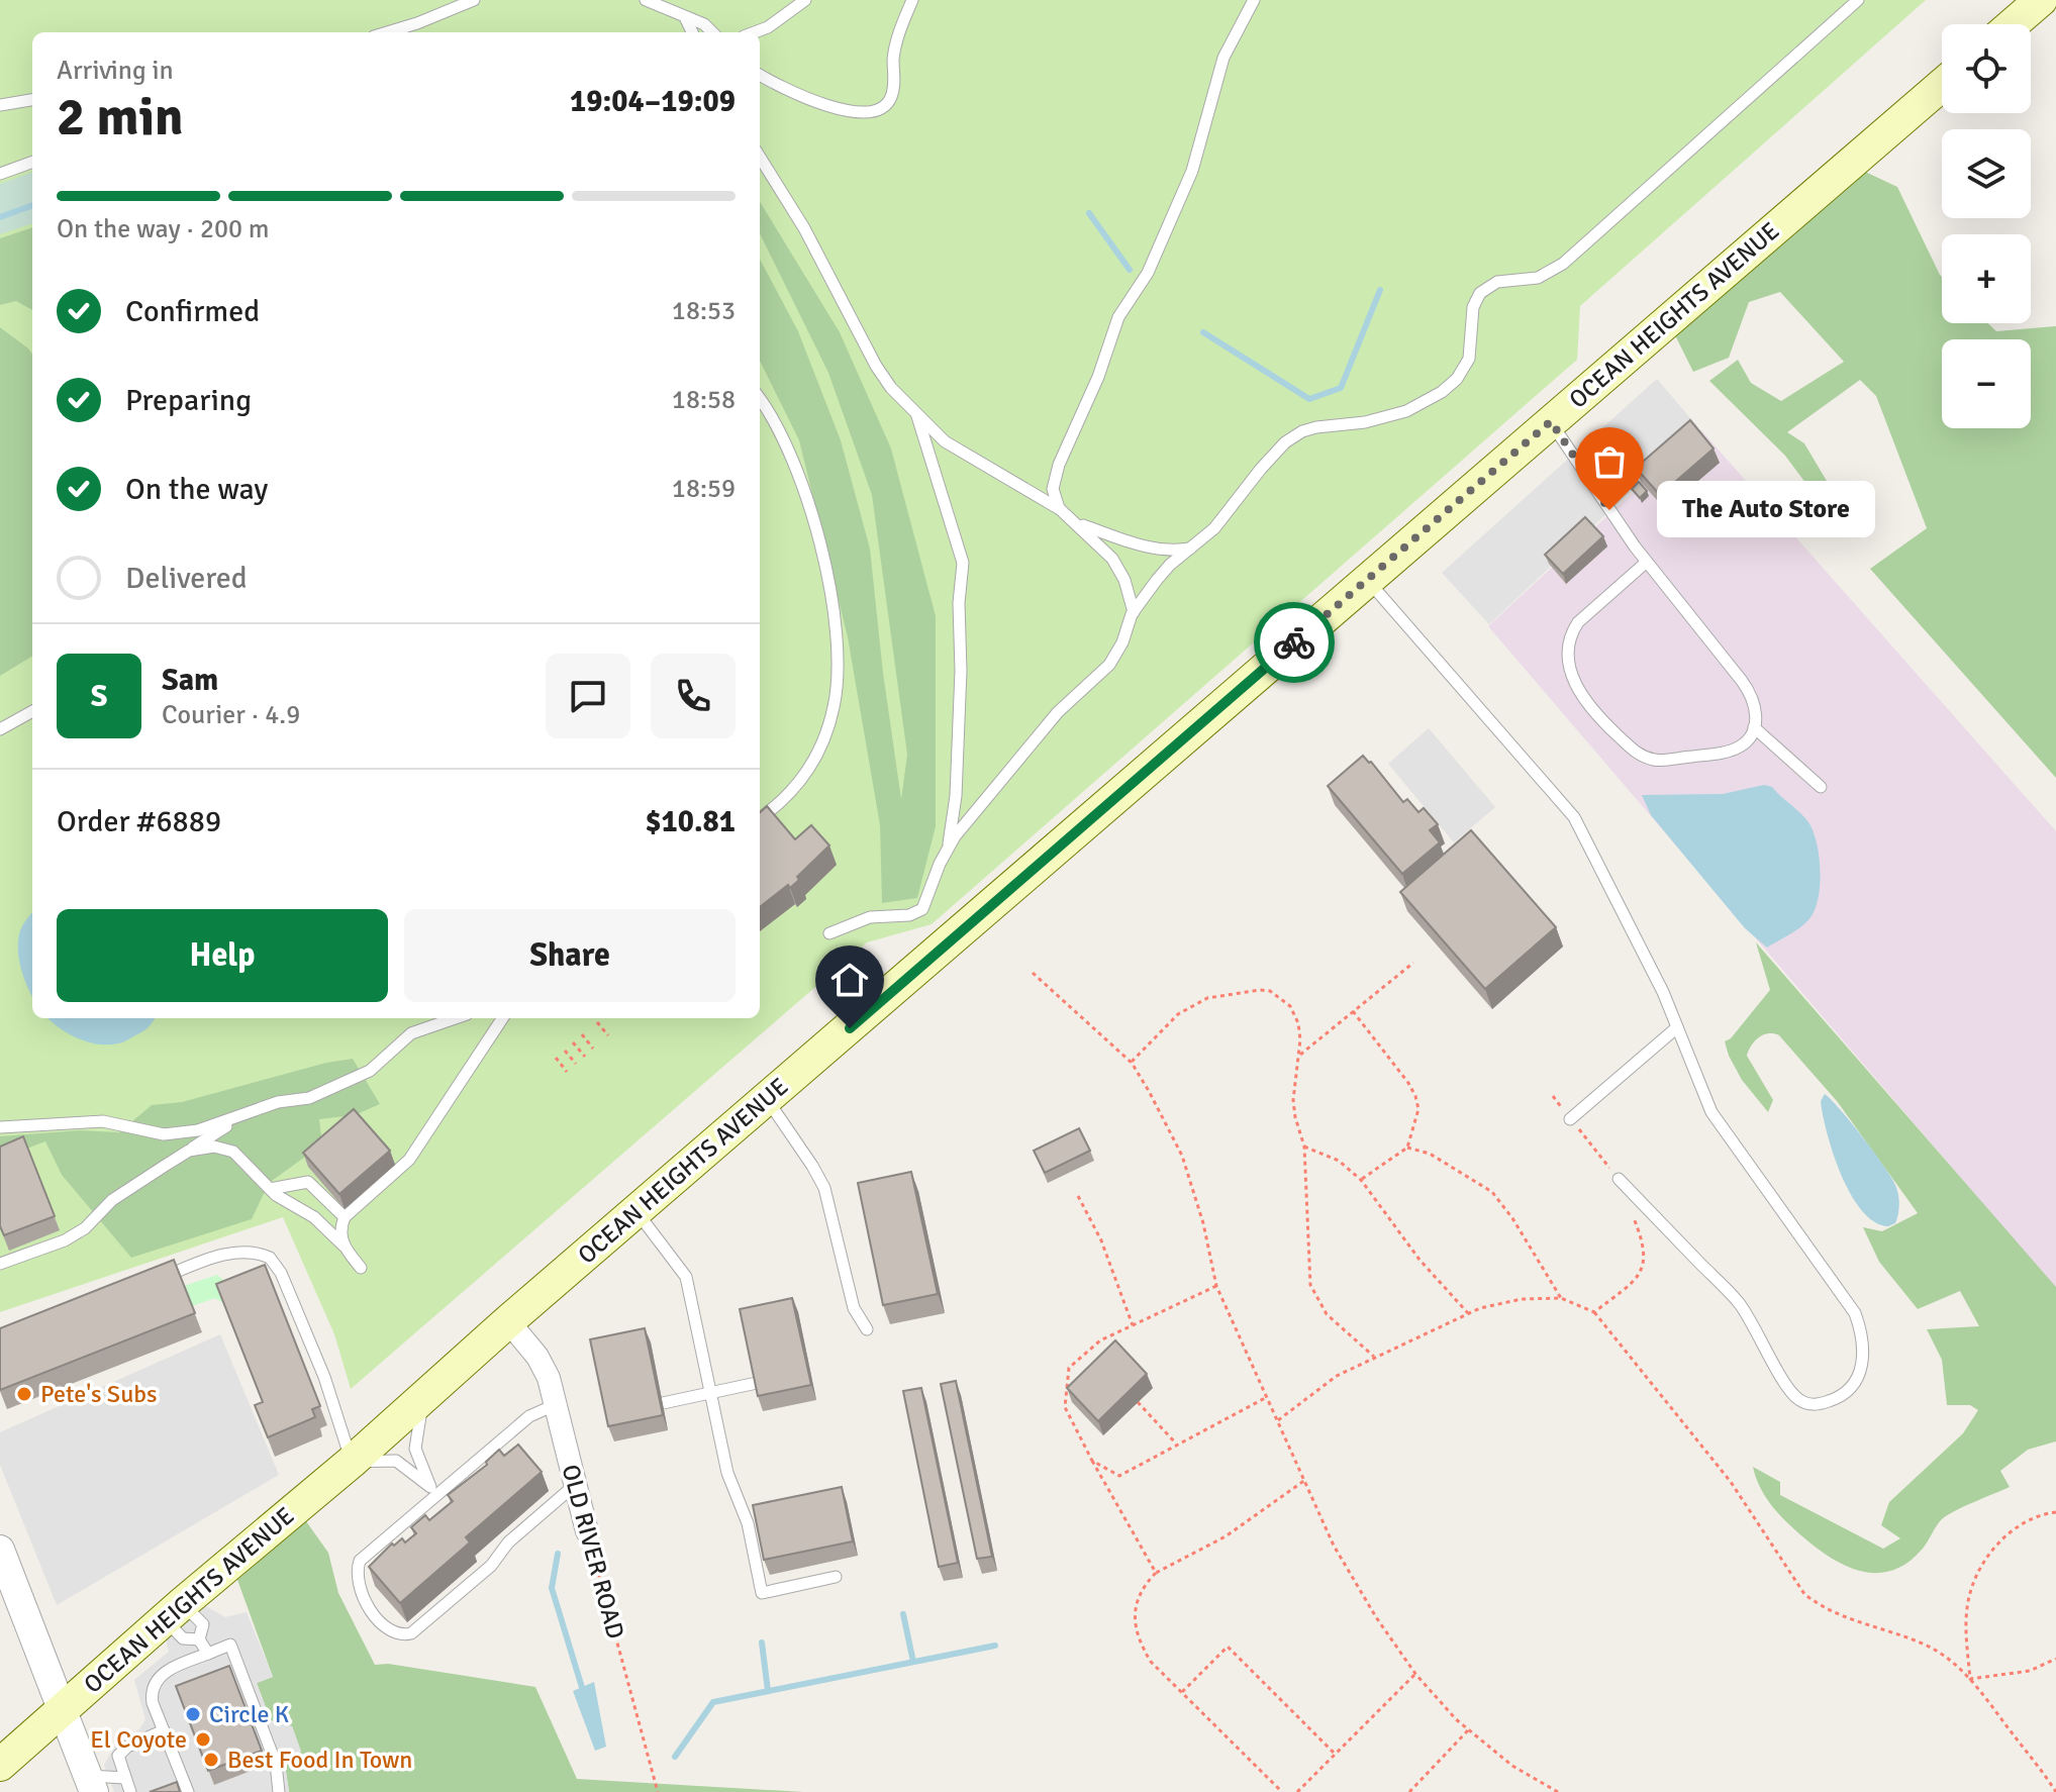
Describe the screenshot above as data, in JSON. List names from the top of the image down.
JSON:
{
  "streets": {
    "main road": ["OCEAN HEIGHTS AVENUE"],
    "street": ["OLD RIVER ROAD"]
  },
  "crossings": [
    ["OCEAN HEIGHTS AVENUE", "OLD RIVER ROAD"]
  ],
  "places": [
    "The Auto Store",
    "Pete's Subs",
    "Circle K",
    "El Coyote",
    "Best Food In Town"
  ],
  "page": {
    "map_buttons": ["+", "−"],
    "heading": ["2 min", "Arriving in", "19:04–19:09"],
    "panel": [
      "Sam",
      "Courier · 4.9",
      "Order #6889",
      "$10.81"
    ],
    "bar": "On the way · 200 m",
    "list": [
      ["Confirmed", "18:53"],
      ["Preparing", "18:58"],
      ["On the way", "18:59"],
      "Delivered"
    ],
    "bubble": "The Auto Store",
    "round": "S",
    "buttons": ["Help", "Share"]
  }
}
